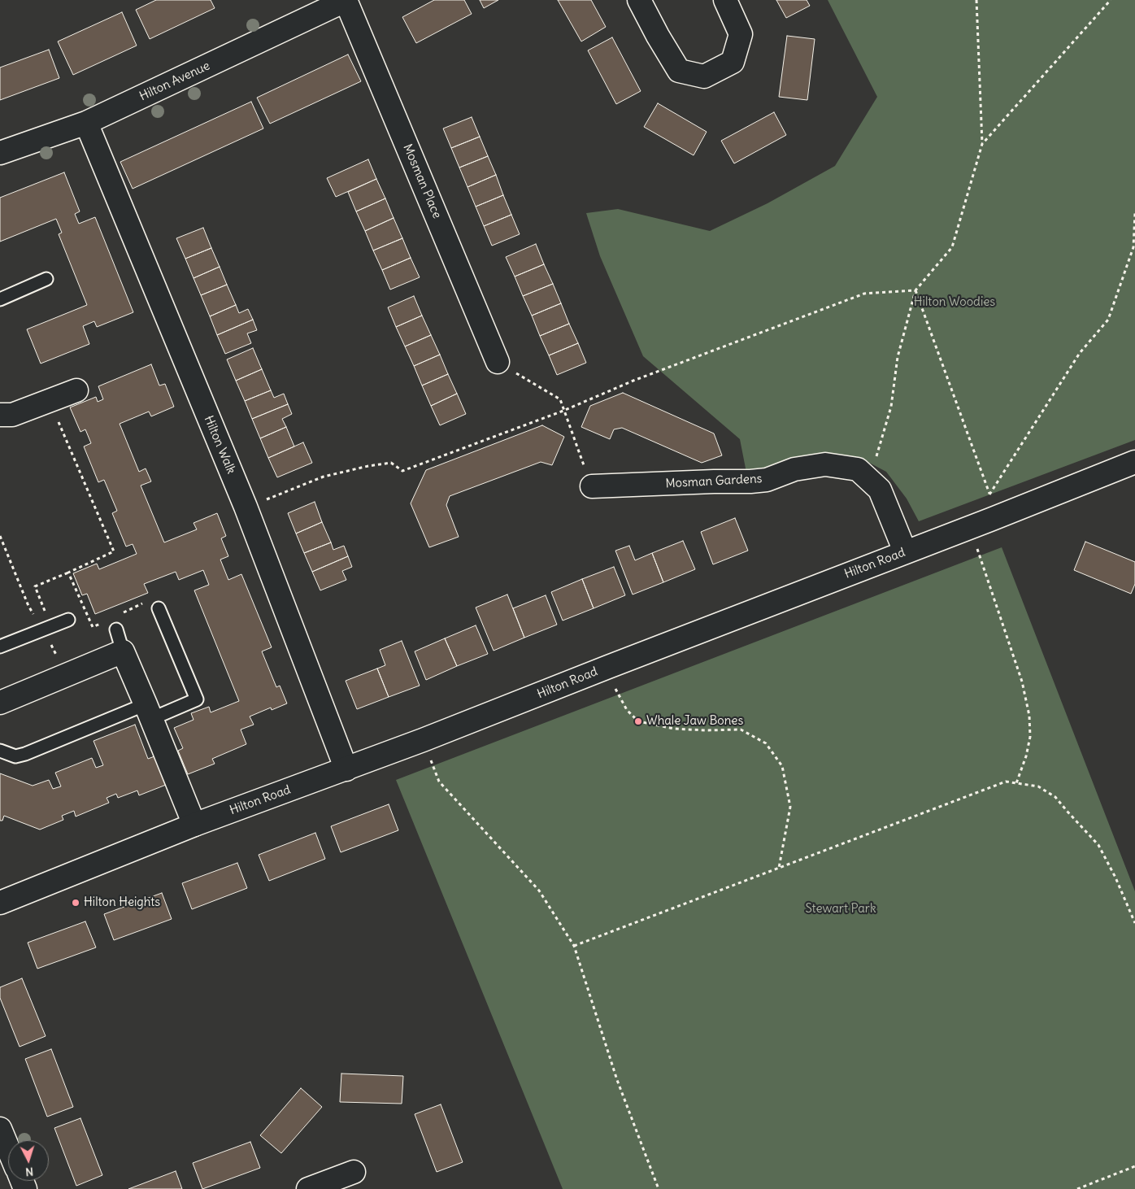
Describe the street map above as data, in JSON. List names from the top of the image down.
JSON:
{
  "streets": {
    "street": [
      "Hilton Avenue",
      "Mosman Place",
      "Hilton Walk",
      "Mosman Gardens",
      "Hilton Road"
    ]
  },
  "crossings": [
    ["Hilton Avenue", "Mosman Place"],
    ["Hilton Avenue", "Hilton Walk"],
    ["Hilton Walk", "Hilton Road"],
    ["Mosman Gardens", "Hilton Road"]
  ],
  "parks": ["Hilton Woodies", "Stewart Park"],
  "places": ["Whale Jaw Bones", "Hilton Heights"],
  "north": "bottom"
}
